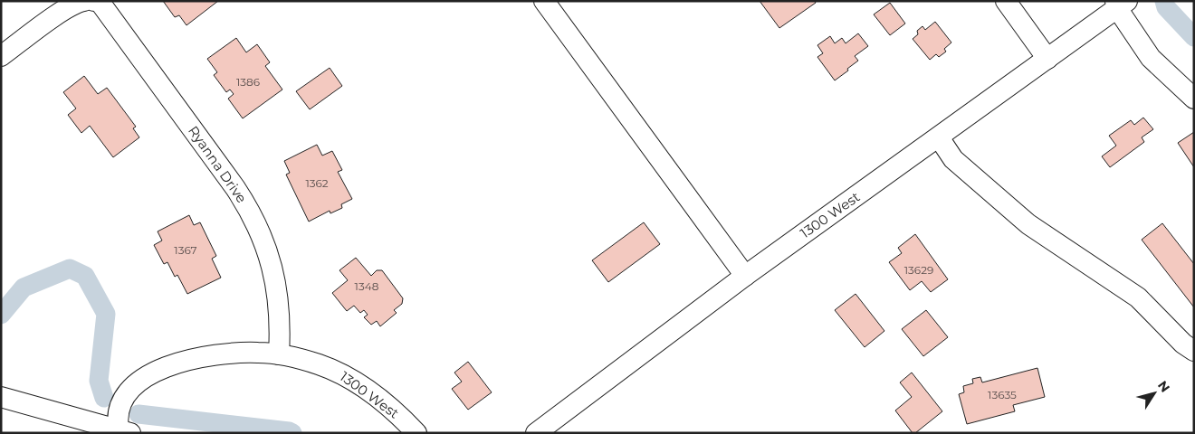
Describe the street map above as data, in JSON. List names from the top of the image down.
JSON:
{
  "streets": {
    "street": ["Ryanna Drive", "1300 West"]
  },
  "crossings": [
    ["Ryanna Drive", "1300 West"]
  ],
  "house_numbers": [
    "1386",
    "1362",
    "1367",
    "13629",
    "1348",
    "13635"
  ],
  "north": "top right"
}
